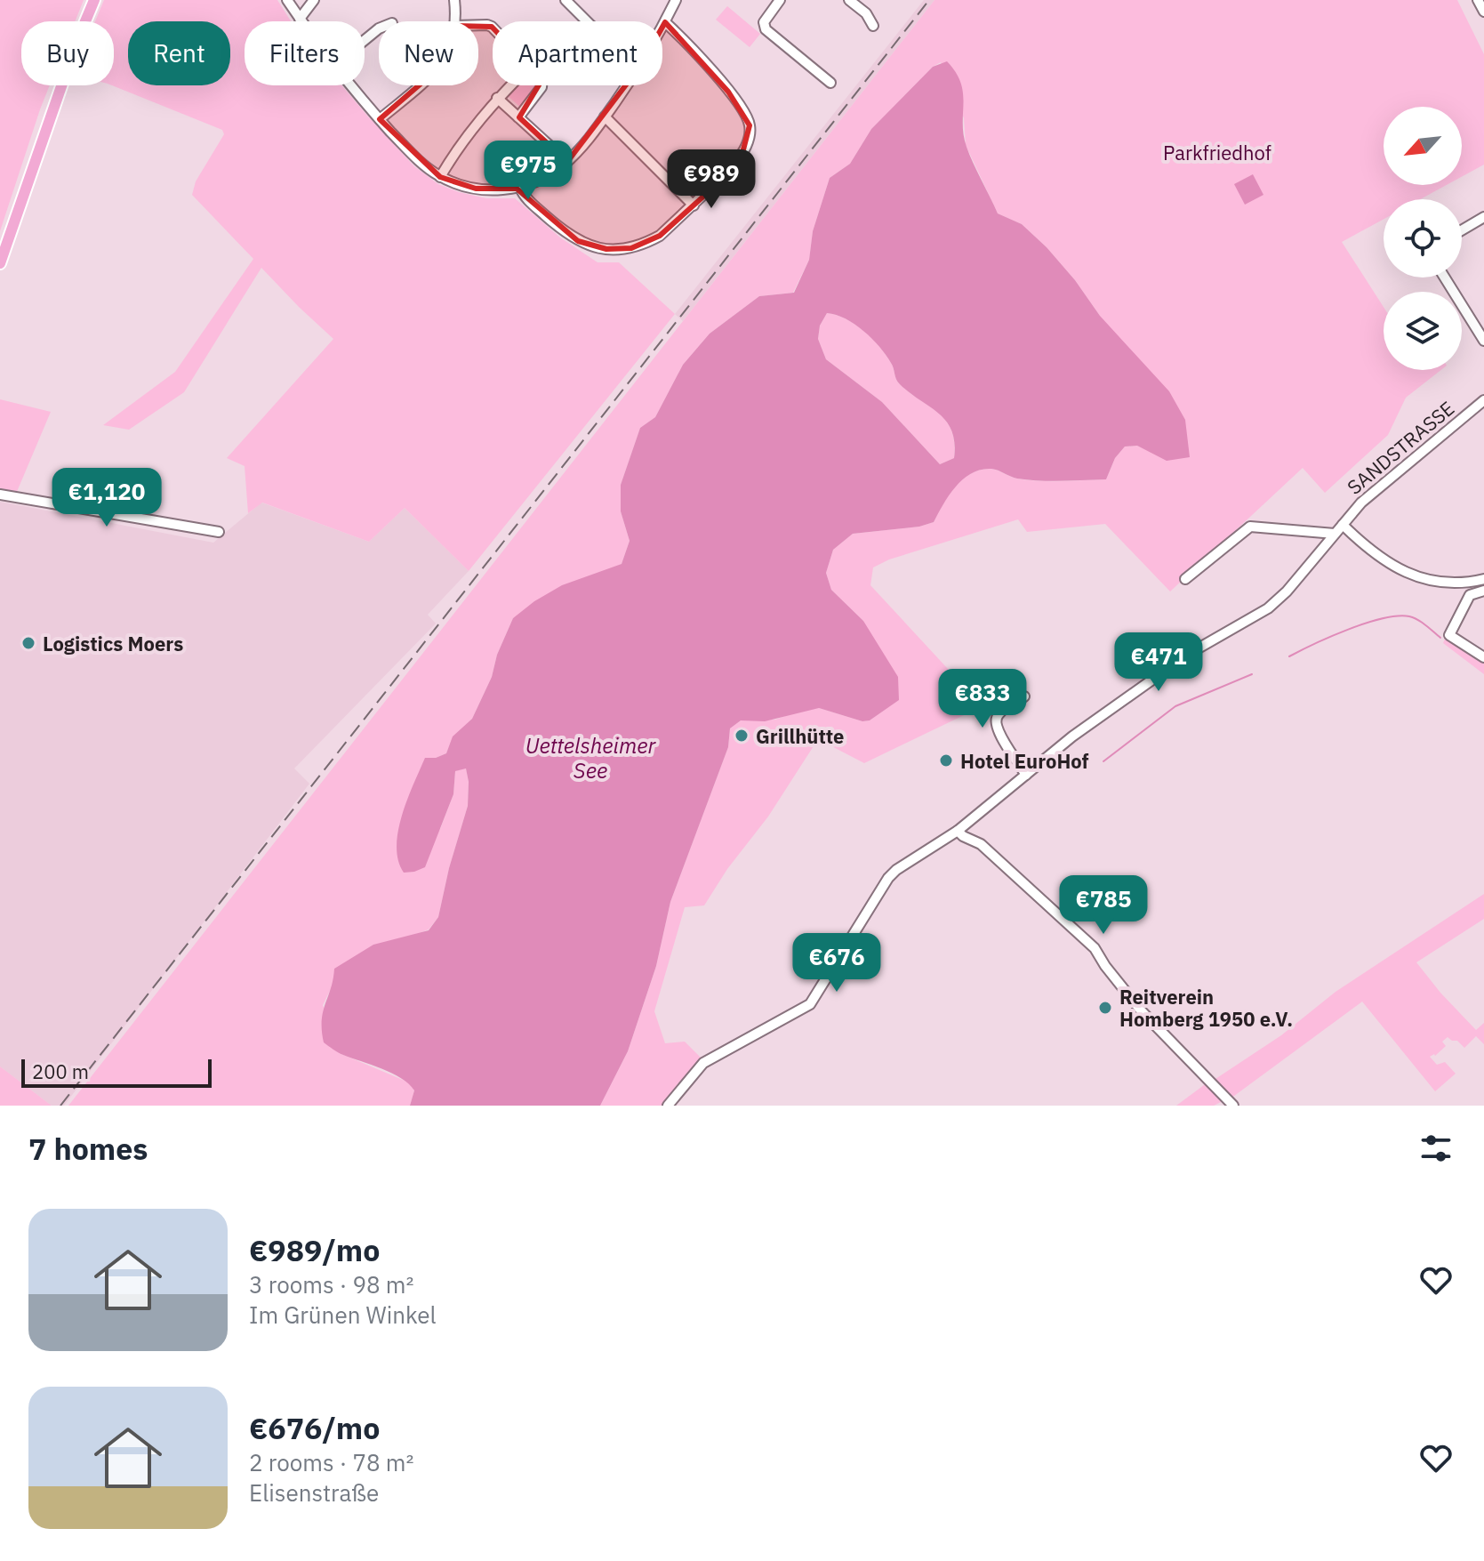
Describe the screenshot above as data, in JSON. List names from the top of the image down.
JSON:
{
  "streets": {
    "street": ["SANDSTRASSE"]
  },
  "water": ["Uettelsheimer See"],
  "parks": ["Parkfriedhof"],
  "places": [
    "Logistics Moers",
    "Grillhütte",
    "Hotel EuroHof",
    "Reitverein Homberg 1950 e.V."
  ],
  "scale_bar": "200 m",
  "north": "bottom left",
  "page": {
    "chip": [
      "Buy",
      "Rent",
      "Filters",
      "New",
      "Apartment"
    ],
    "price": [
      "€975",
      "€989",
      "€1,120",
      "€471",
      "€833",
      "€785",
      "€676"
    ],
    "scale": "200 m",
    "heading": "7 homes",
    "list": [
      {
        "name": "€989/mo",
        "note": "3 rooms · 98 m² · Im Grünen Winkel"
      },
      {
        "name": "€676/mo",
        "note": "2 rooms · 78 m² · Elisenstraße"
      }
    ]
  }
}
